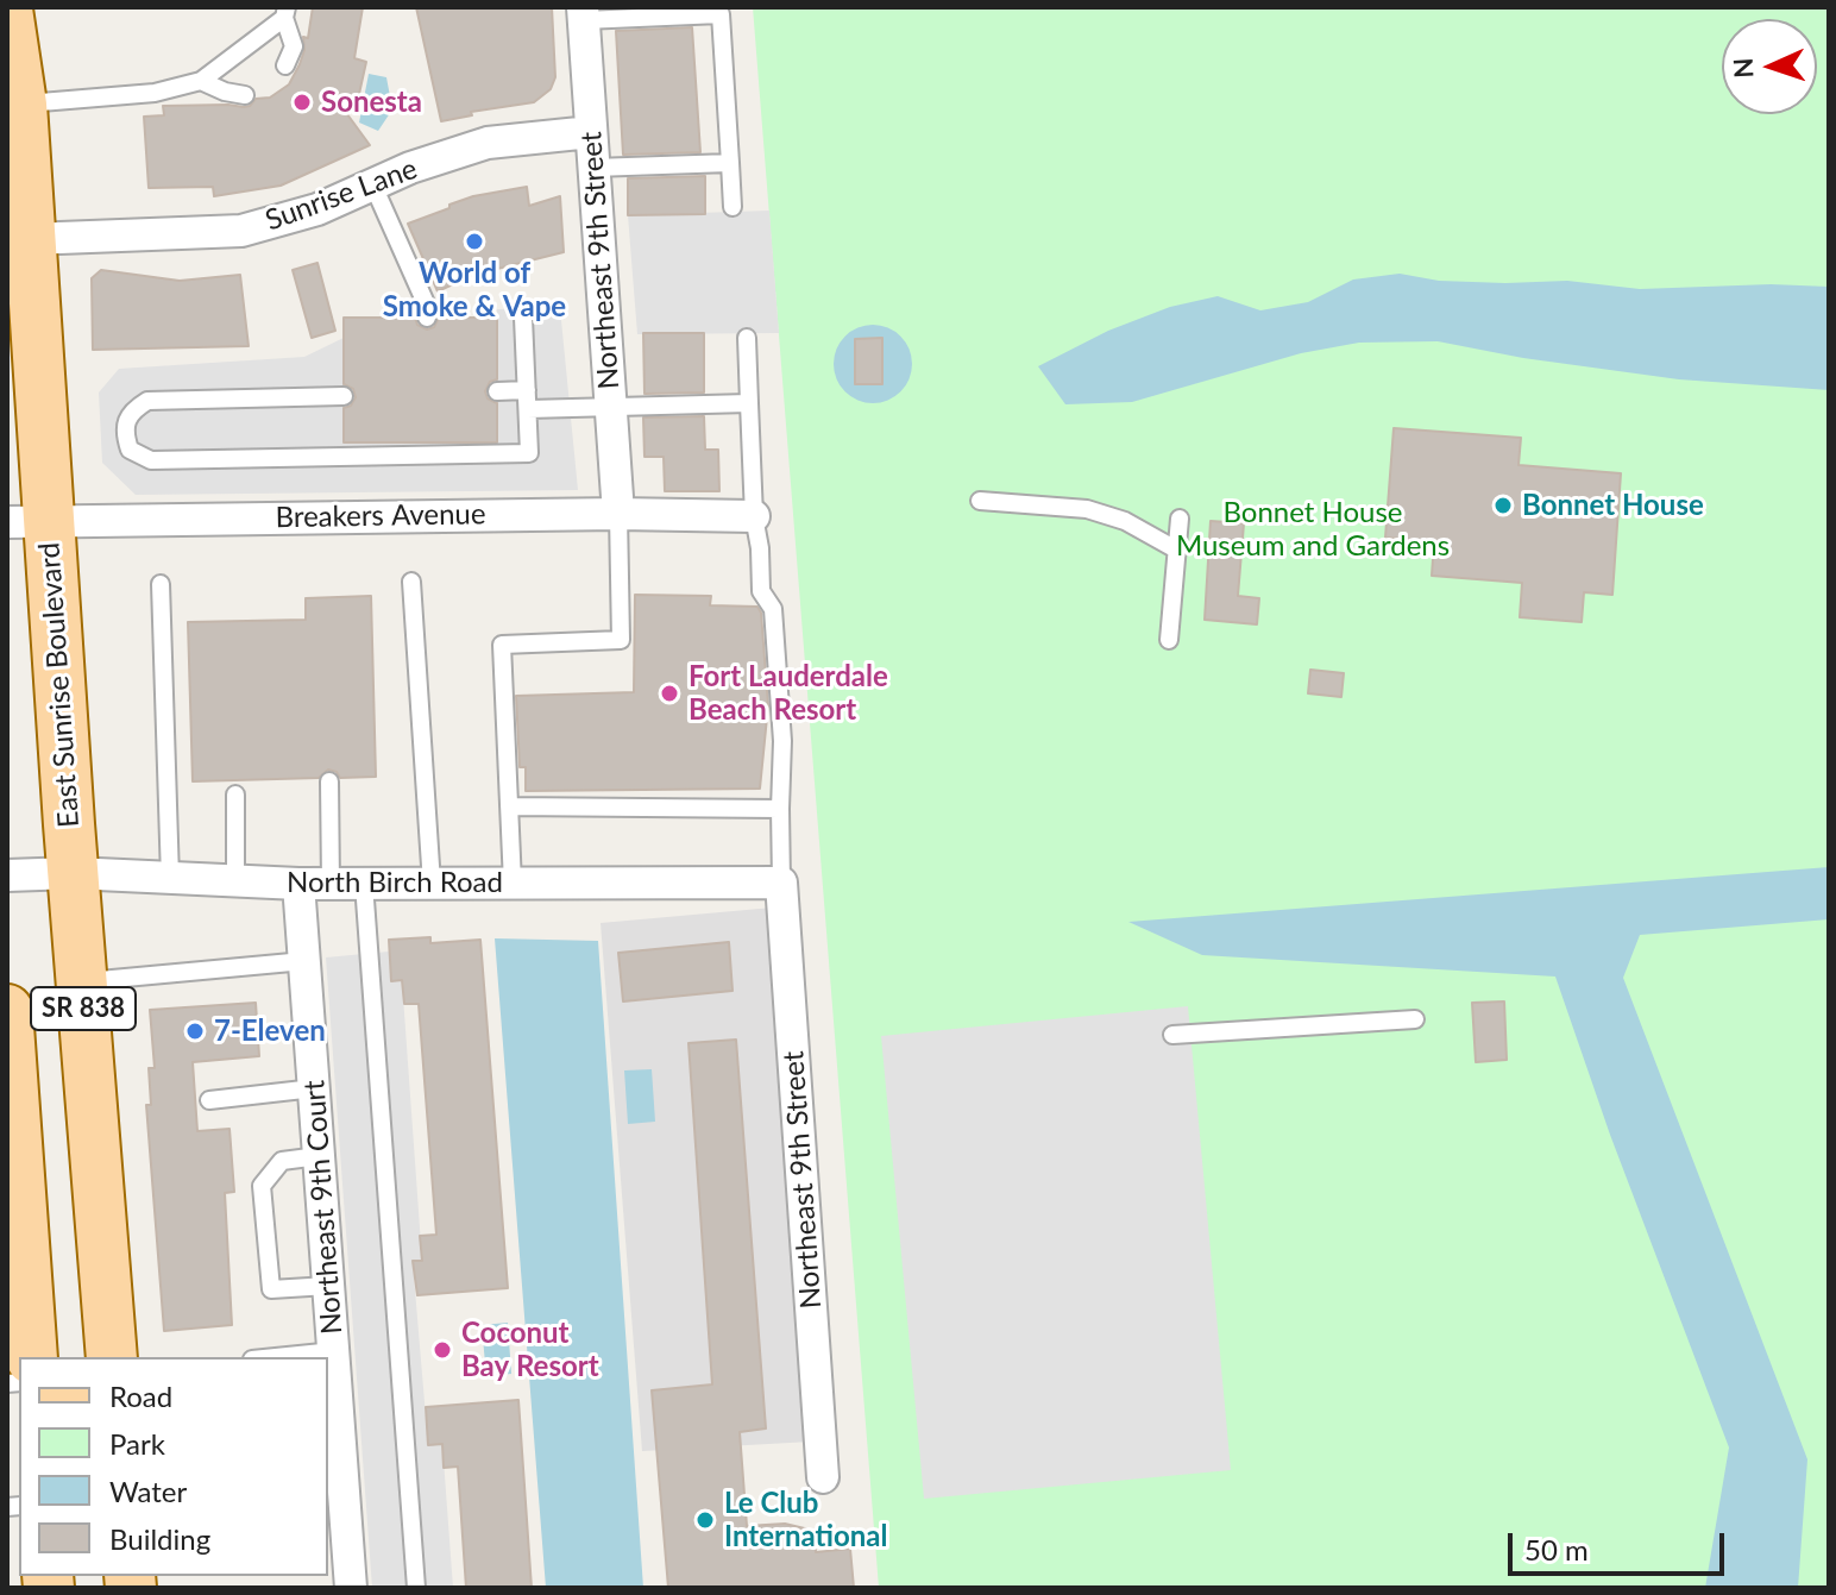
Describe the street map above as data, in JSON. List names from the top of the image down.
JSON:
{
  "streets": {
    "main road": ["East Sunrise Boulevard", "SR 838"],
    "street": [
      "Sunrise Lane",
      "Northeast 9th Street",
      "Breakers Avenue",
      "North Birch Road",
      "Northeast 9th Court"
    ]
  },
  "crossings": [
    ["Sunrise Lane", "Northeast 9th Street"],
    ["Sunrise Lane", "East Sunrise Boulevard"],
    ["Northeast 9th Street", "Breakers Avenue"],
    ["Northeast 9th Street", "North Birch Road"],
    ["Breakers Avenue", "East Sunrise Boulevard"],
    ["East Sunrise Boulevard", "North Birch Road"],
    ["North Birch Road", "Northeast 9th Court"]
  ],
  "parks": ["Bonnet House Museum and Gardens"],
  "places": [
    "Sonesta",
    "World of Smoke & Vape",
    "Bonnet House",
    "Fort Lauderdale Beach Resort",
    "7-Eleven",
    "Coconut Bay Resort",
    "Le Club International"
  ],
  "legend": [
    "Road",
    "Park",
    "Water",
    "Building"
  ],
  "scale_bar": "50 m",
  "north": "left"
}
